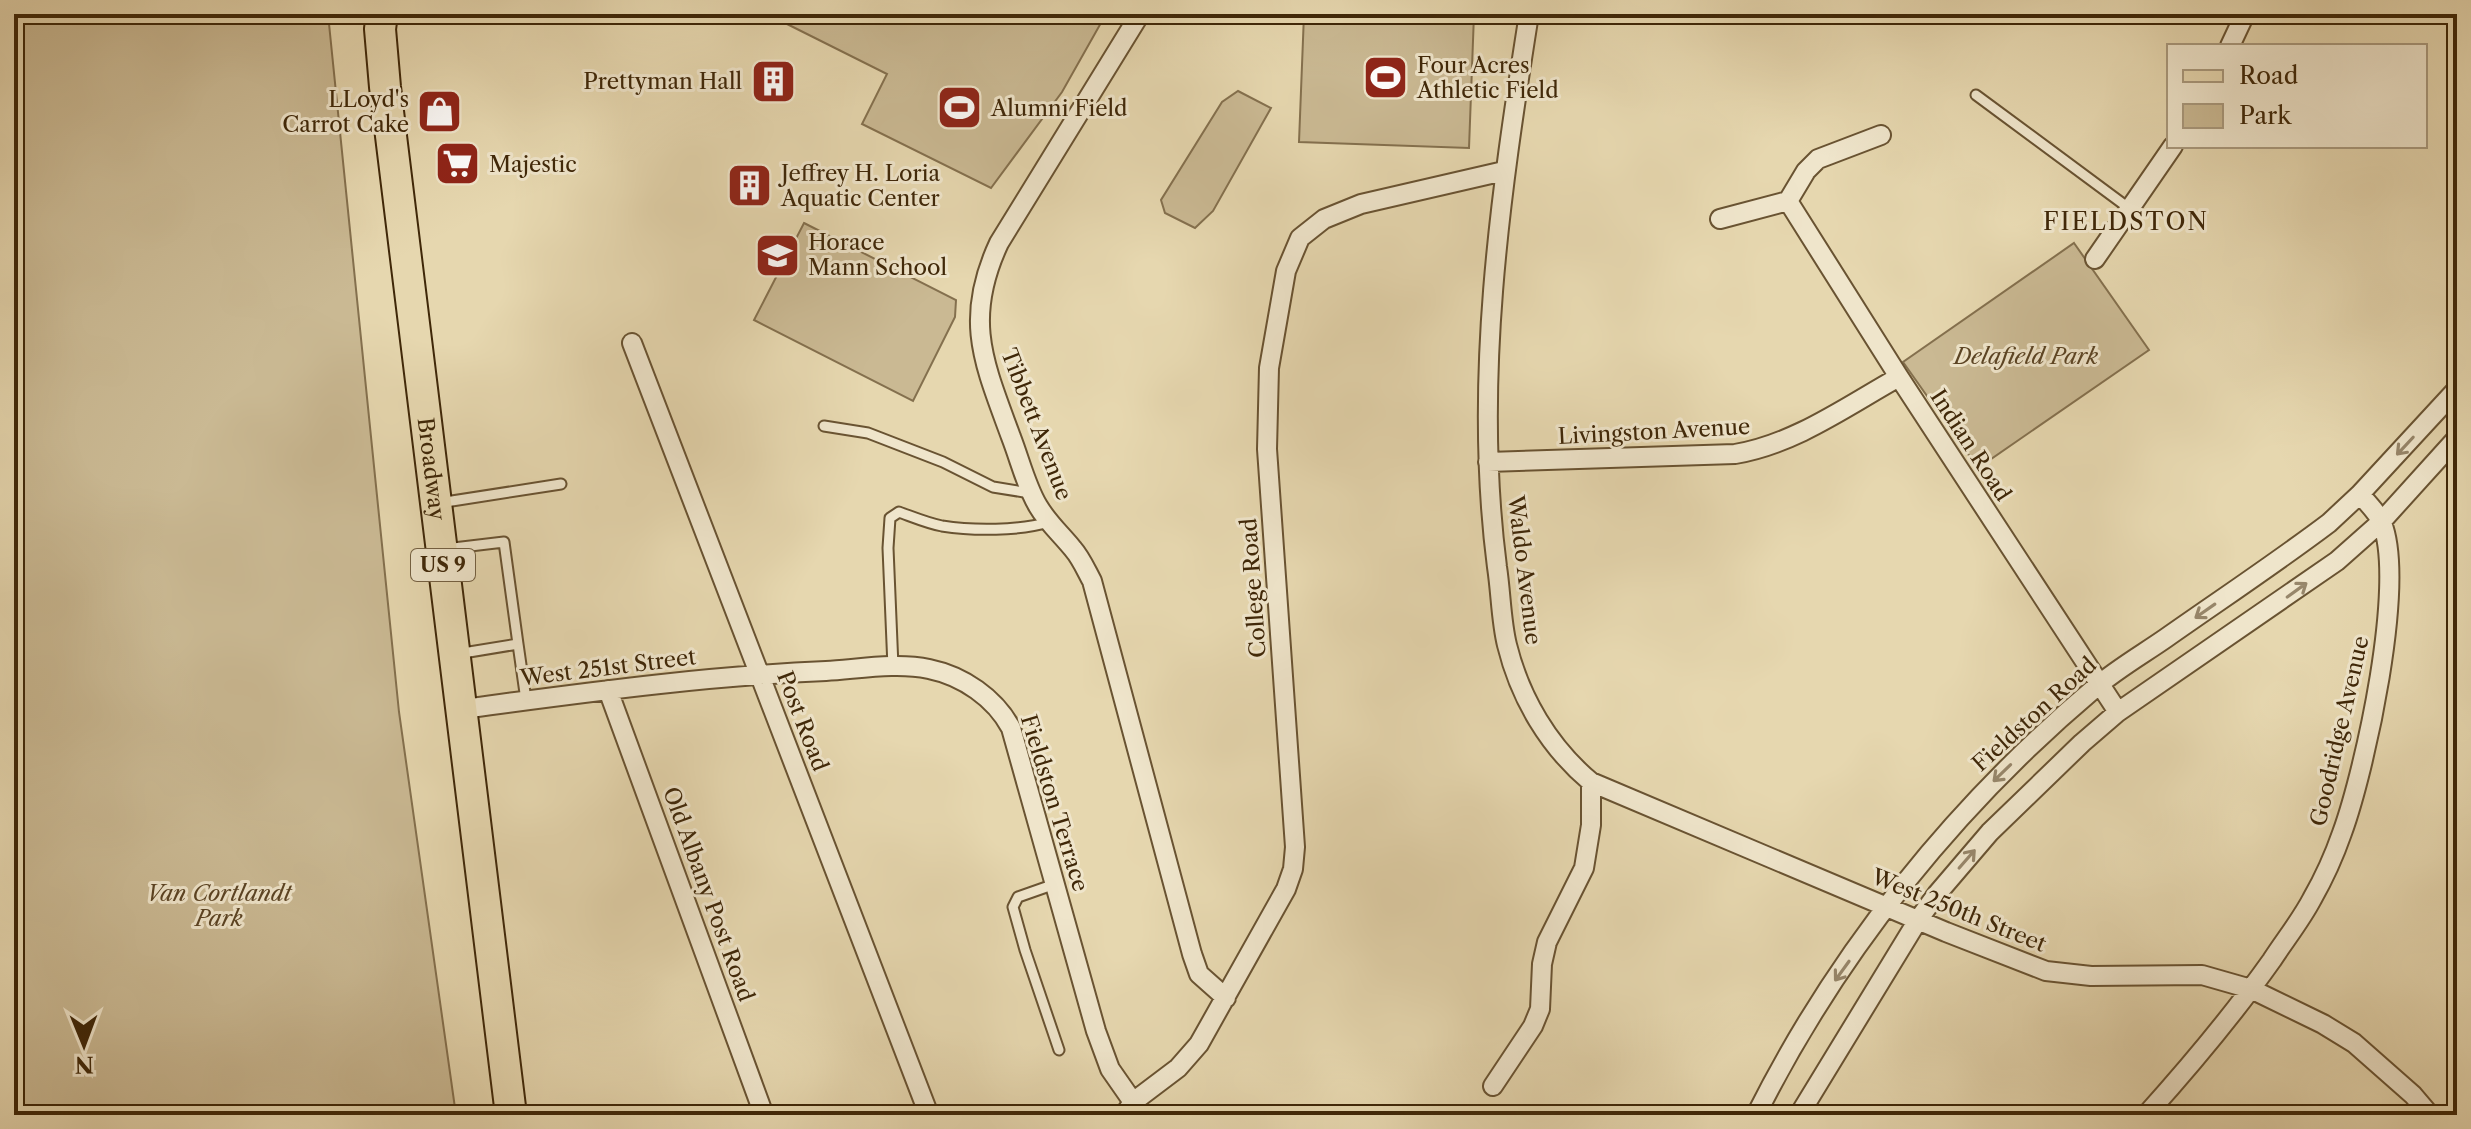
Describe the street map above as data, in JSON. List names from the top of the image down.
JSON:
{
  "streets": {
    "main road": ["Broadway", "US 9"],
    "street": [
      "Tibbett Avenue",
      "Livingston Avenue",
      "Indian Road",
      "Waldo Avenue",
      "College Road",
      "West 251st Street",
      "Fieldston Road",
      "Post Road",
      "Goodridge Avenue",
      "Fieldston Terrace",
      "Old Albany Post Road",
      "West 250th Street"
    ]
  },
  "crossings": [
    ["Tibbett Avenue", "College Road"],
    ["Livingston Avenue", "Indian Road"],
    ["Livingston Avenue", "Waldo Avenue"],
    ["Indian Road", "Fieldston Road"],
    ["Broadway", "West 251st Street"],
    ["Waldo Avenue", "College Road"],
    ["Waldo Avenue", "West 250th Street"],
    ["College Road", "Fieldston Terrace"],
    ["West 251st Street", "Post Road"],
    ["West 251st Street", "Fieldston Terrace"],
    ["West 251st Street", "Old Albany Post Road"],
    ["Fieldston Road", "Goodridge Avenue"],
    ["Fieldston Road", "West 250th Street"],
    ["Post Road", "Fieldston Terrace"],
    ["Goodridge Avenue", "West 250th Street"]
  ],
  "districts": ["FIELDSTON"],
  "parks": ["Delafield Park", "Van Cortlandt Park"],
  "places": {
    "sports": ["Four Acres Athletic Field", "Alumni Field"],
    "building": ["Prettyman Hall", "Jeffrey H. Loria Aquatic Center"],
    "shop": ["LLoyd's Carrot Cake"],
    "supermarket": ["Majestic"],
    "school or university": ["Horace Mann School"]
  },
  "legend": ["Road", "Park"],
  "north": "bottom"
}
